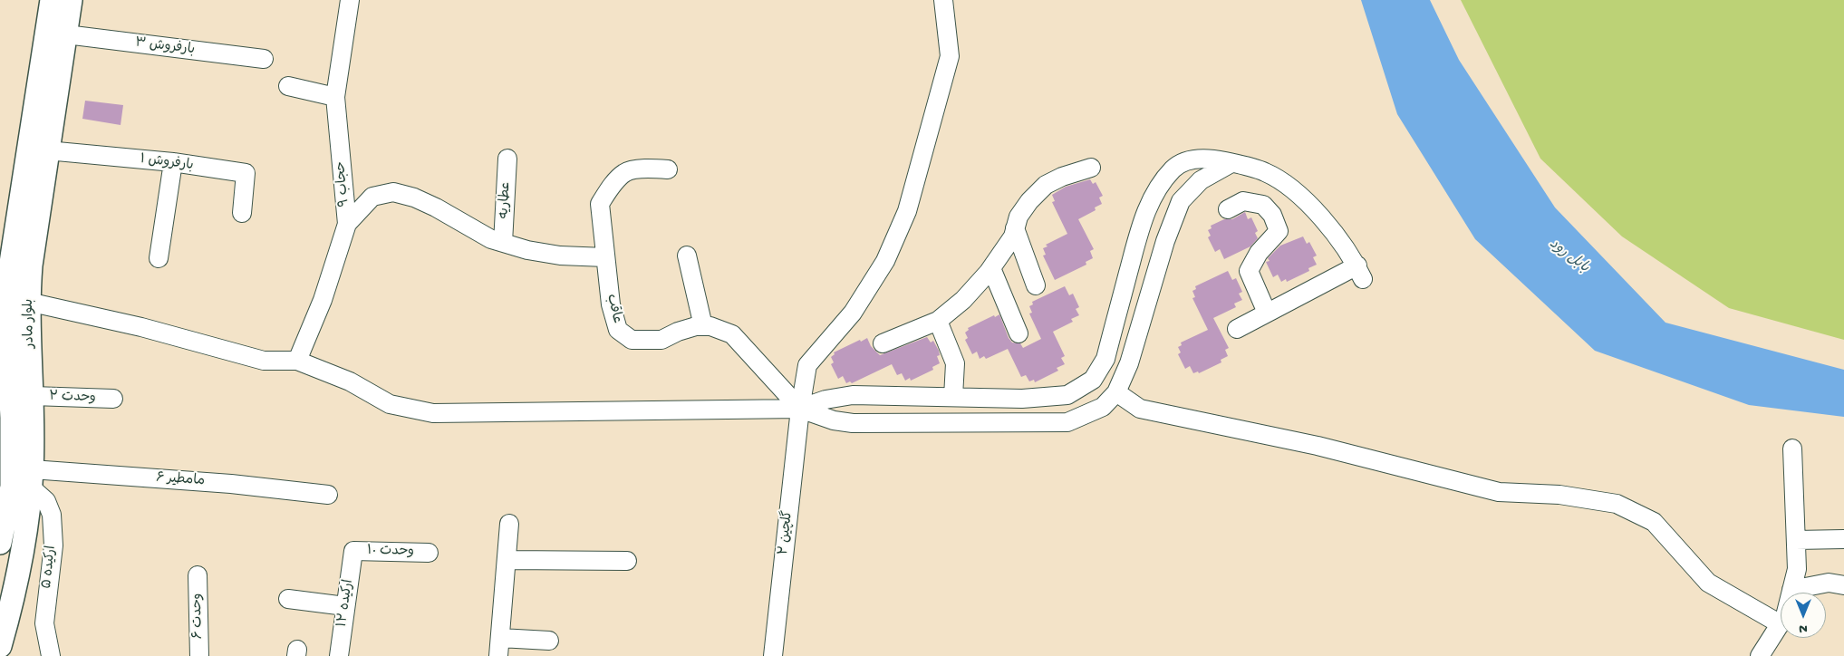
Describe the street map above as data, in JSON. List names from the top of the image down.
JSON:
{
  "streets": {
    "main road": ["بلوار مادر"],
    "street": [
      "بارفروش ۳",
      "بارفروش ۱",
      "حجاب ۹",
      "عطاریه",
      "عاقب",
      "وحدت ۲",
      "مامطیر ۶",
      "گلچین ۲",
      "وحدت ۱۰",
      "ارکیده ۵",
      "ارکیده ۱۲",
      "وحدت ۶"
    ]
  },
  "crossings": [
    ["بارفروش ۳", "بلوار مادر"],
    ["بارفروش ۱", "بلوار مادر"],
    ["عاقب", "گلچین ۲"],
    ["بلوار مادر", "وحدت ۲"],
    ["بلوار مادر", "مامطیر ۶"],
    ["بلوار مادر", "ارکیده ۵"],
    ["مامطیر ۶", "ارکیده ۵"],
    ["وحدت ۱۰", "ارکیده ۱۲"]
  ],
  "water": ["بابل رود"],
  "north": "bottom"
}
